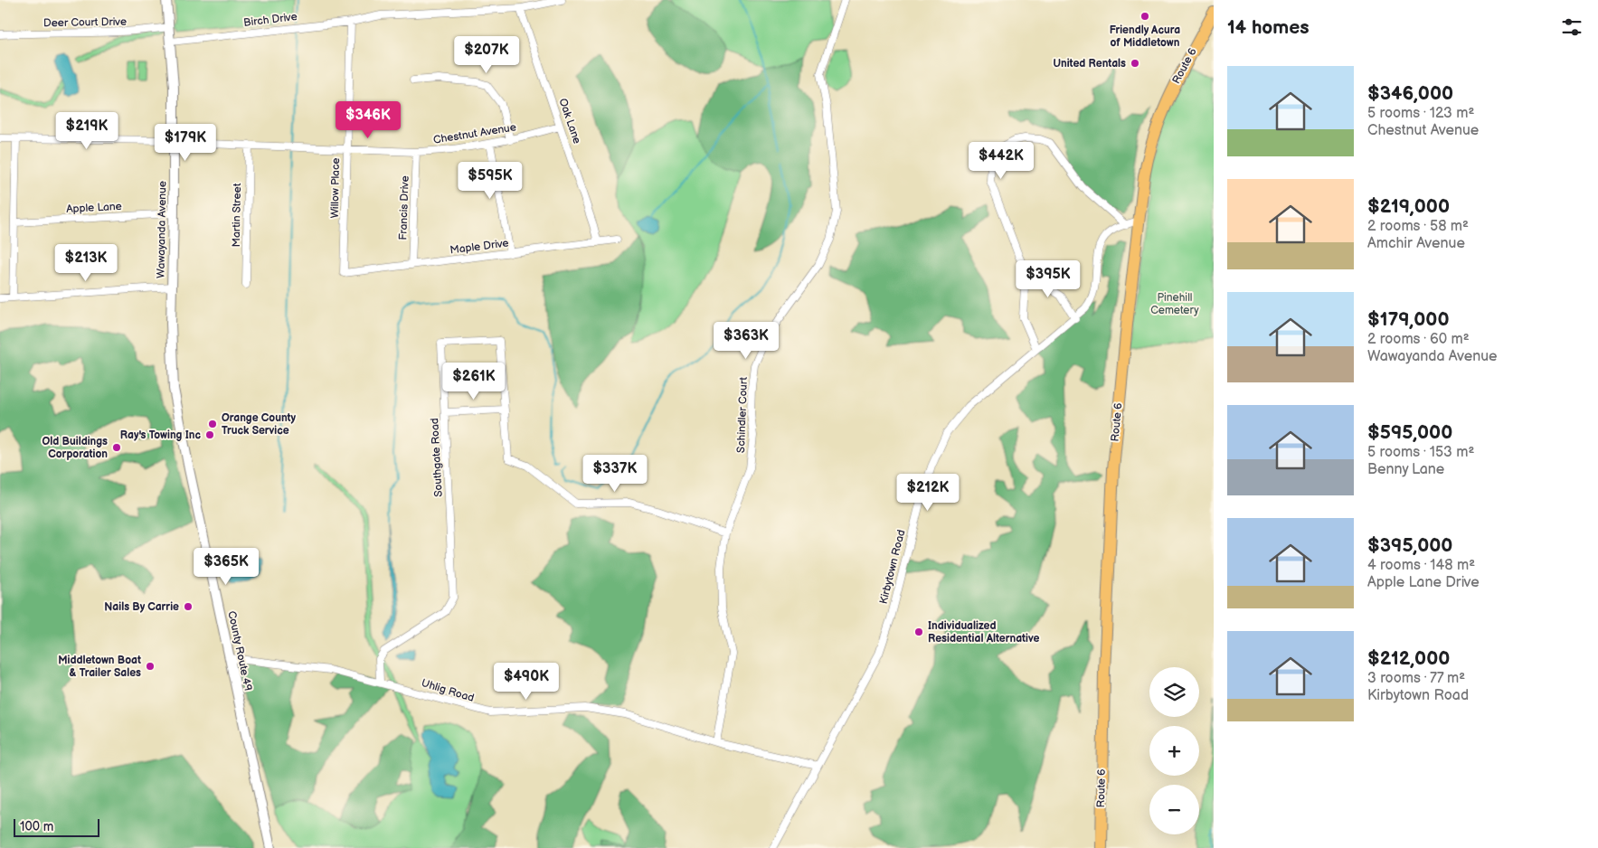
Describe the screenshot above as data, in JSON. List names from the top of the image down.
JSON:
{
  "streets": {
    "main road": ["Route 6"],
    "street": [
      "Birch Drive",
      "Deer Court Drive",
      "Oak Lane",
      "Chestnut Avenue",
      "Willow Place",
      "Apple Lane",
      "Francis Drive",
      "Martin Street",
      "Wawayanda Avenue",
      "Maple Drive",
      "Schindler Court",
      "Southgate Road",
      "Kirbytown Road",
      "County Route 49",
      "Uhlig Road"
    ]
  },
  "crossings": [
    ["Birch Drive", "Oak Lane"],
    ["Birch Drive", "Willow Place"],
    ["Birch Drive", "Wawayanda Avenue"],
    ["Deer Court Drive", "Wawayanda Avenue"],
    ["Route 6", "Kirbytown Road"],
    ["Oak Lane", "Chestnut Avenue"],
    ["Oak Lane", "Maple Drive"],
    ["Chestnut Avenue", "Willow Place"],
    ["Chestnut Avenue", "Francis Drive"],
    ["Chestnut Avenue", "Martin Street"],
    ["Chestnut Avenue", "Wawayanda Avenue"],
    ["Willow Place", "Maple Drive"],
    ["Apple Lane", "Wawayanda Avenue"],
    ["Francis Drive", "Maple Drive"],
    ["Wawayanda Avenue", "County Route 49"],
    ["Schindler Court", "Southgate Road"],
    ["Schindler Court", "Uhlig Road"],
    ["Southgate Road", "Uhlig Road"],
    ["Kirbytown Road", "Uhlig Road"],
    ["County Route 49", "Uhlig Road"]
  ],
  "parks": ["Pinehill Cemetery"],
  "places": [
    "Friendly Acura of Middletown",
    "United Rentals",
    "Orange County Truck Service",
    "Ray's Towing Inc",
    "Old Buildings Corporation",
    "Nails By Carrie",
    "Individualized Residential Alternative",
    "Middletown Boat & Trailer Sales"
  ],
  "scale_bar": "100 m",
  "page": {
    "heading": "14 homes",
    "price": [
      "$207K",
      "$346K",
      "$219K",
      "$179K",
      "$442K",
      "$595K",
      "$213K",
      "$395K",
      "$363K",
      "$261K",
      "$337K",
      "$212K",
      "$365K",
      "$490K"
    ],
    "list": [
      {
        "name": "$346,000",
        "note": "5 rooms · 123 m² · Chestnut Avenue"
      },
      {
        "name": "$219,000",
        "note": "2 rooms · 58 m² · Amchir Avenue"
      },
      {
        "name": "$179,000",
        "note": "2 rooms · 60 m² · Wawayanda Avenue"
      },
      {
        "name": "$595,000",
        "note": "5 rooms · 153 m² · Benny Lane"
      },
      {
        "name": "$395,000",
        "note": "4 rooms · 148 m² · Apple Lane Drive"
      },
      {
        "name": "$212,000",
        "note": "3 rooms · 77 m² · Kirbytown Road"
      }
    ],
    "map_buttons": ["+", "−"],
    "scale": "100 m"
  }
}
